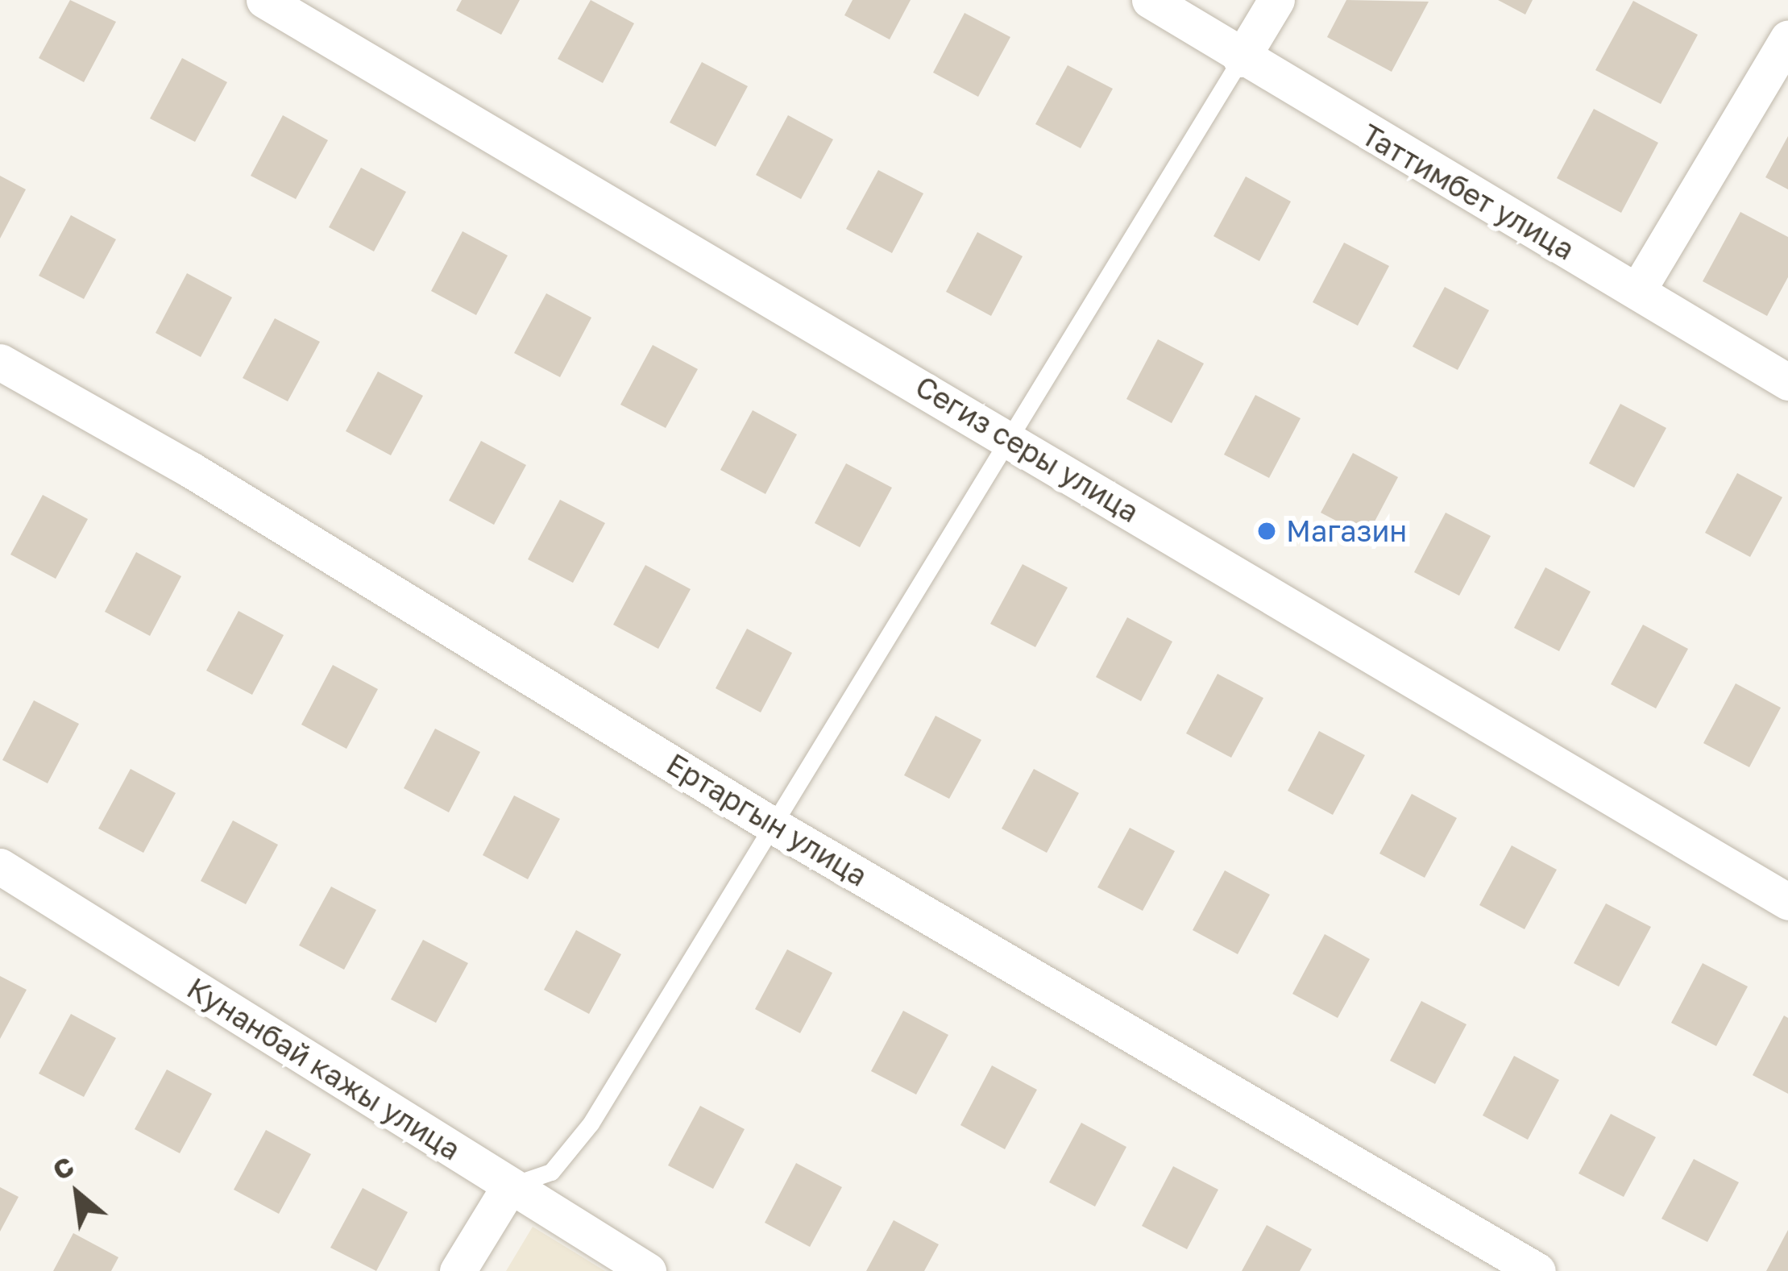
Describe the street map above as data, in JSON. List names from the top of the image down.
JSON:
{
  "streets": {
    "street": [
      "Таттимбет улица",
      "Сегиз серы улица",
      "Ертаргын улица",
      "Кунанбай кажы улица"
    ]
  },
  "places": ["Магазин"],
  "north": "top left"
}
